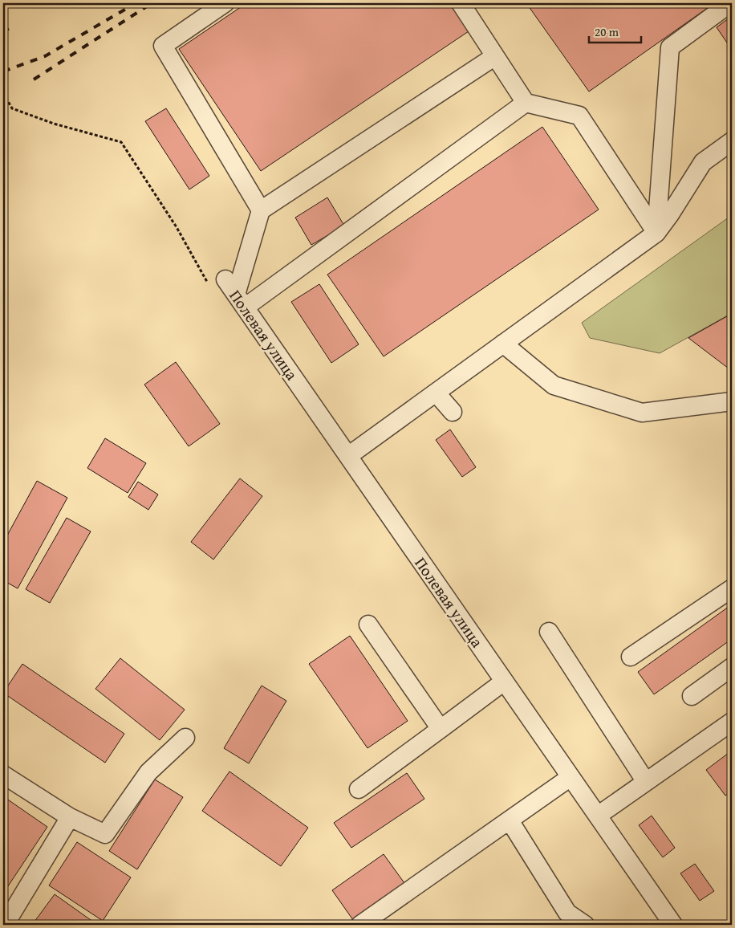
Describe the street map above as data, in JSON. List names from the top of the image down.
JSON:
{
  "streets": {
    "street": ["Полевая улица"]
  },
  "scale_bar": "20 m"
}
